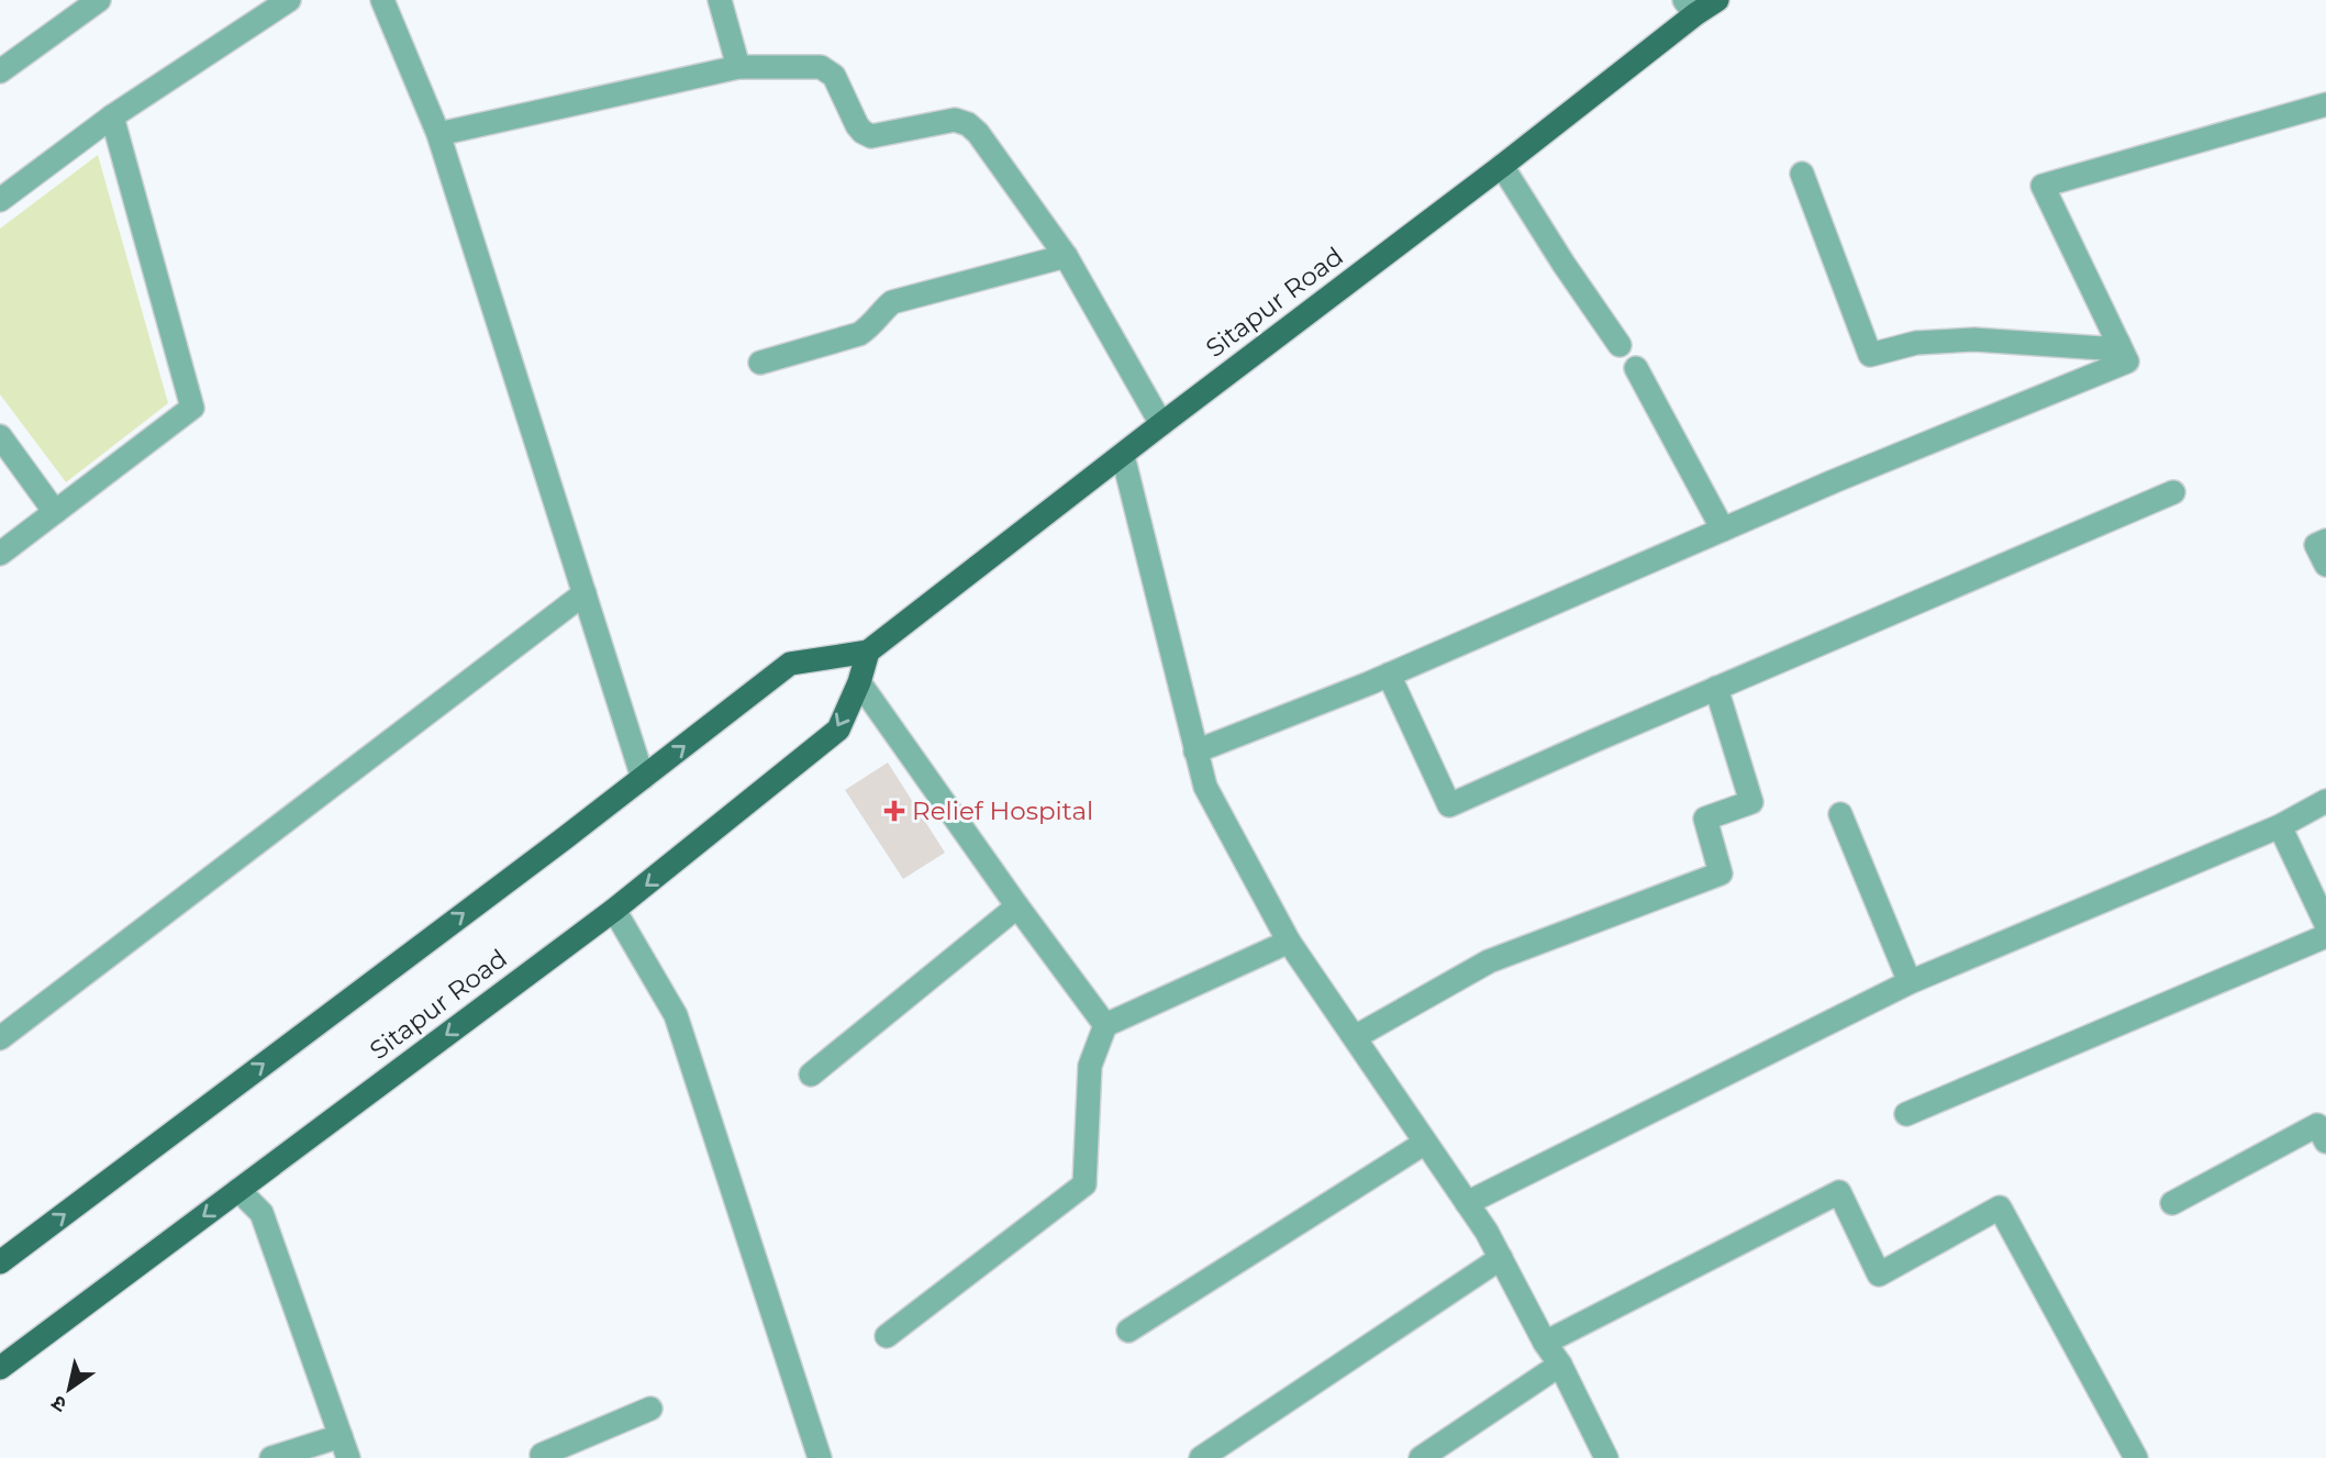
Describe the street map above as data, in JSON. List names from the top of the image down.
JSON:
{
  "streets": {
    "main road": ["Sitapur Road"]
  },
  "places": {
    "health": ["Relief Hospital"]
  },
  "north": "bottom left"
}
